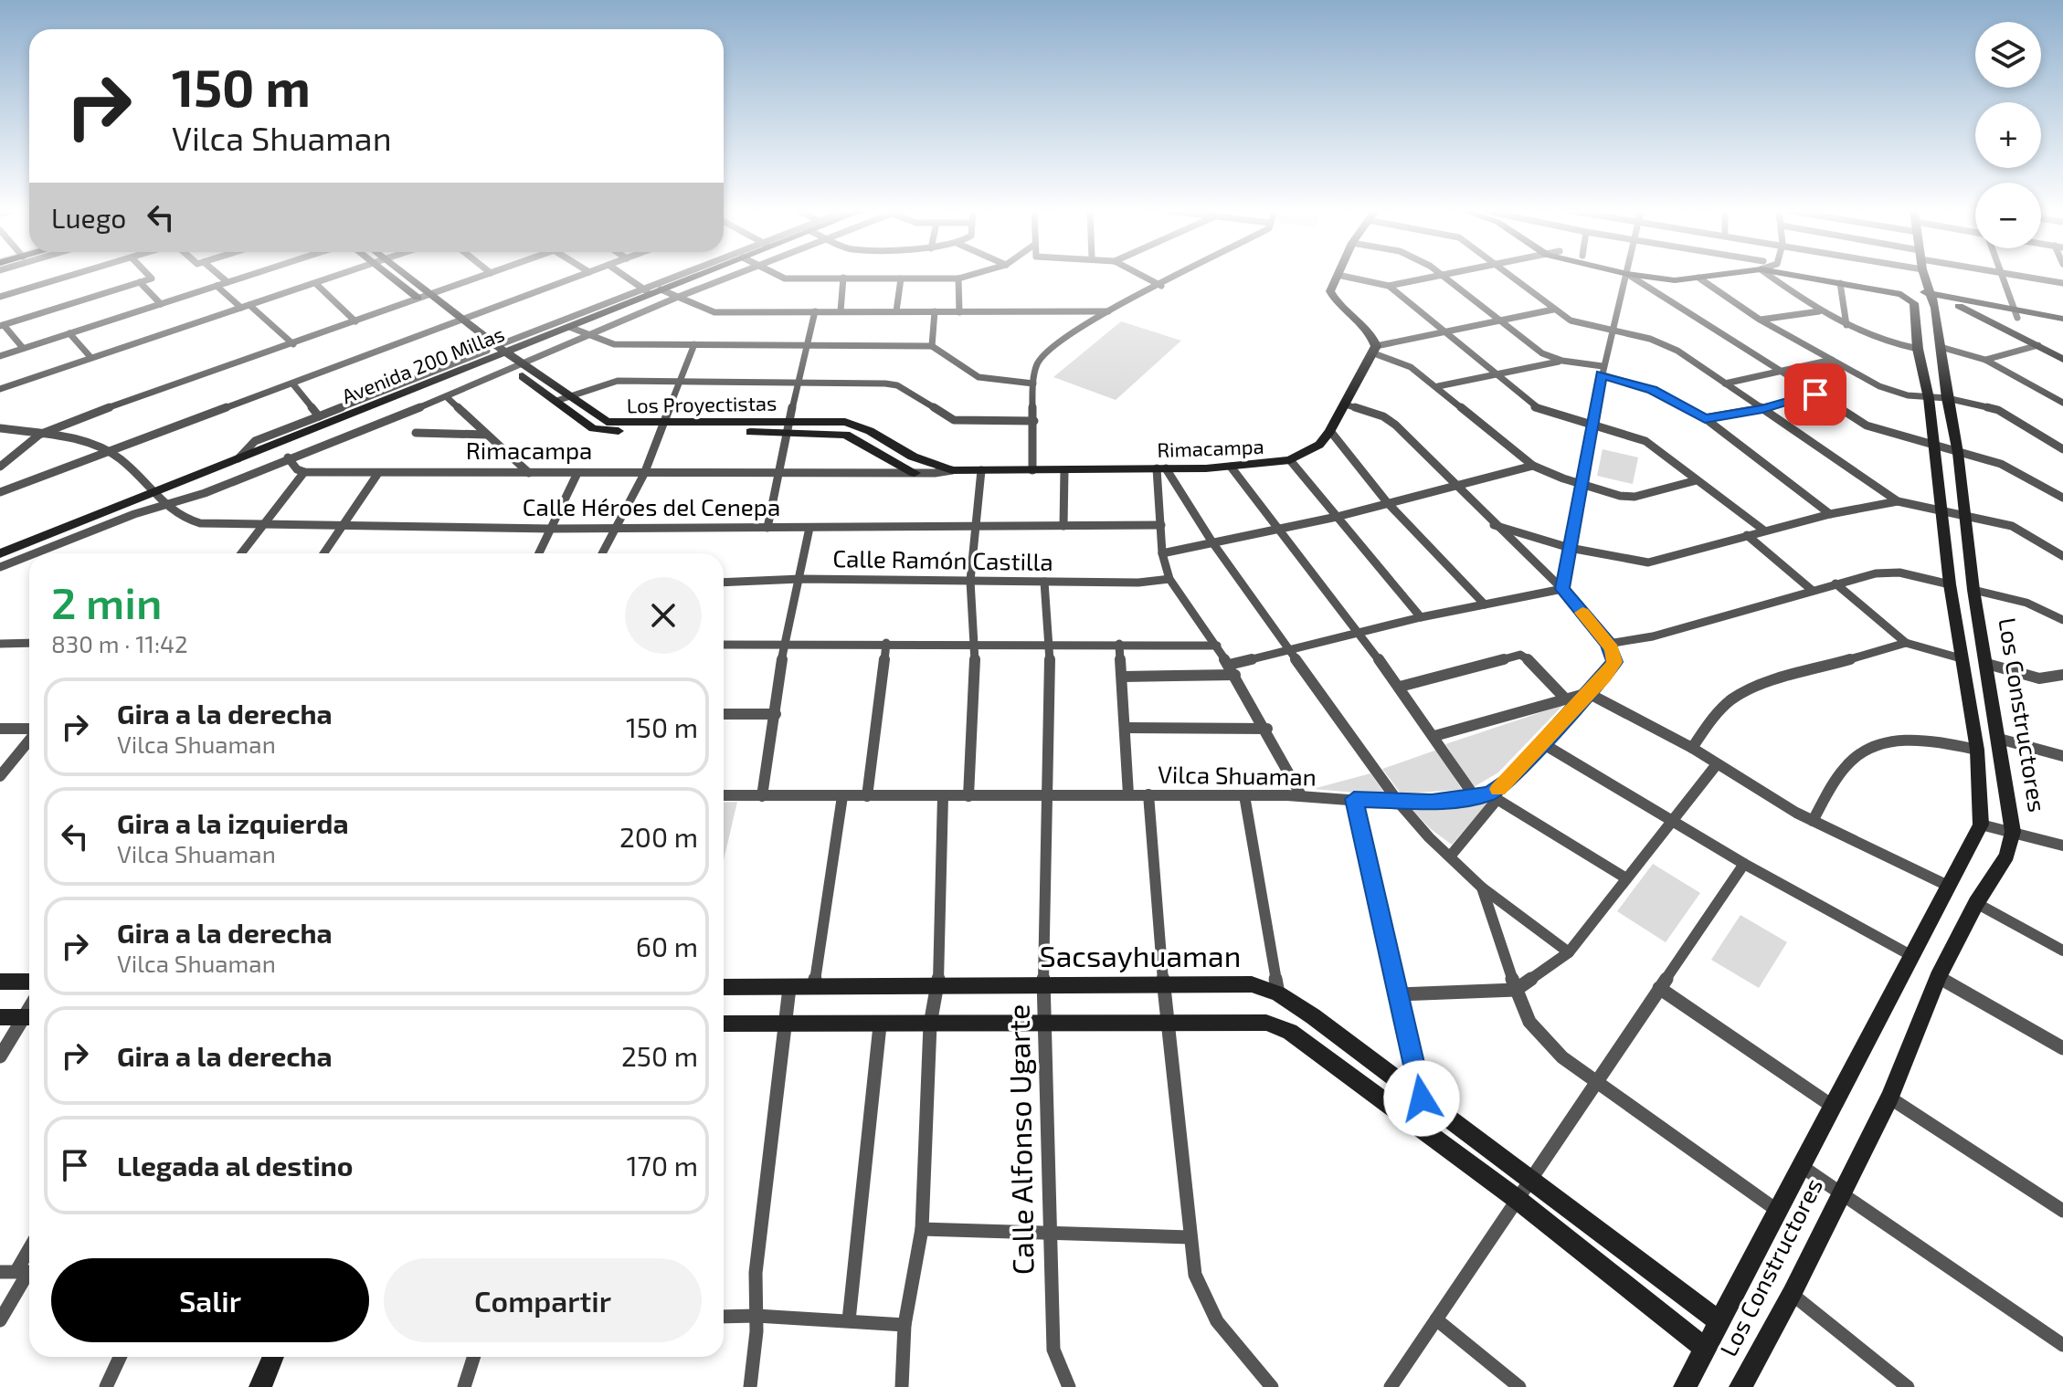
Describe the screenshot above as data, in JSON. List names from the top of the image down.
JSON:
{
  "streets": {
    "main road": [
      "Avenida 200 Millas",
      "Los Proyectistas",
      "Rimacampa",
      "Los Constructores",
      "Sacsayhuaman"
    ],
    "street": [
      "Calle Héroes del Cenepa",
      "Calle Ramón Castilla",
      "Vilca Shuaman",
      "Calle Alfonso Ugarte"
    ]
  },
  "crossings": [
    ["Avenida 200 Millas", "Los Proyectistas"],
    ["Avenida 200 Millas", "Calle Héroes del Cenepa"],
    ["Los Proyectistas", "Rimacampa"],
    ["Calle Ramón Castilla", "Calle Alfonso Ugarte"],
    ["Los Constructores", "Sacsayhuaman"],
    ["Vilca Shuaman", "Calle Alfonso Ugarte"],
    ["Sacsayhuaman", "Calle Alfonso Ugarte"]
  ],
  "page": {
    "map_buttons": ["+", "−"],
    "turn": ["150 m", "Vilca Shuaman"],
    "then": "Luego",
    "heading": ["2 min", "830 m · 11:42"],
    "list": [
      {
        "name": "Gira a la derecha",
        "note": "Vilca Shuaman",
        "value": "150 m"
      },
      {
        "name": "Gira a la izquierda",
        "note": "Vilca Shuaman",
        "value": "200 m"
      },
      {
        "name": "Gira a la derecha",
        "note": "Vilca Shuaman",
        "value": "60 m"
      },
      {
        "name": "Gira a la derecha",
        "value": "250 m"
      },
      {
        "name": "Llegada al destino",
        "value": "170 m"
      }
    ],
    "buttons": ["Salir", "Compartir"]
  }
}
